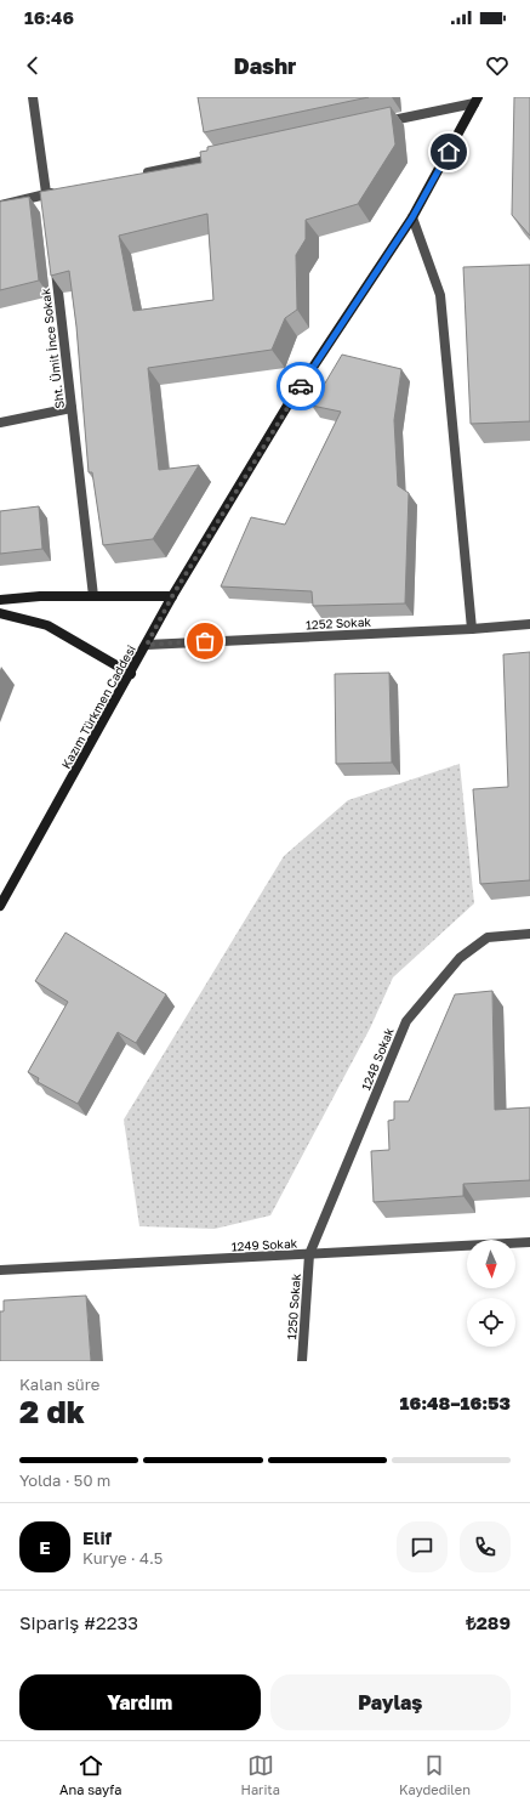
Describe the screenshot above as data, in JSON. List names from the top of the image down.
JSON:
{
  "streets": {
    "main road": ["Kazım Türkmen Caddesi"],
    "street": [
      "Sht. Ümit İnce Sokak",
      "1252 Sokak",
      "1248 Sokak",
      "1249 Sokak",
      "1250 Sokak"
    ]
  },
  "crossings": [
    ["1252 Sokak", "Kazım Türkmen Caddesi"],
    ["1248 Sokak", "1249 Sokak"],
    ["1248 Sokak", "1250 Sokak"],
    ["1249 Sokak", "1250 Sokak"]
  ],
  "north": "bottom",
  "page": {
    "status": "16:46",
    "header": "Dashr",
    "heading": ["2 dk", "Kalan süre", "16:48–16:53"],
    "panel": [
      "Elif",
      "Kurye · 4.5",
      "Sipariş #2233",
      "₺289"
    ],
    "bar": "Yolda · 50 m",
    "round": "E",
    "buttons": ["Yardım", "Paylaş"],
    "tabs": ["Ana sayfa", "Harita", "Kaydedilen"]
  }
}
